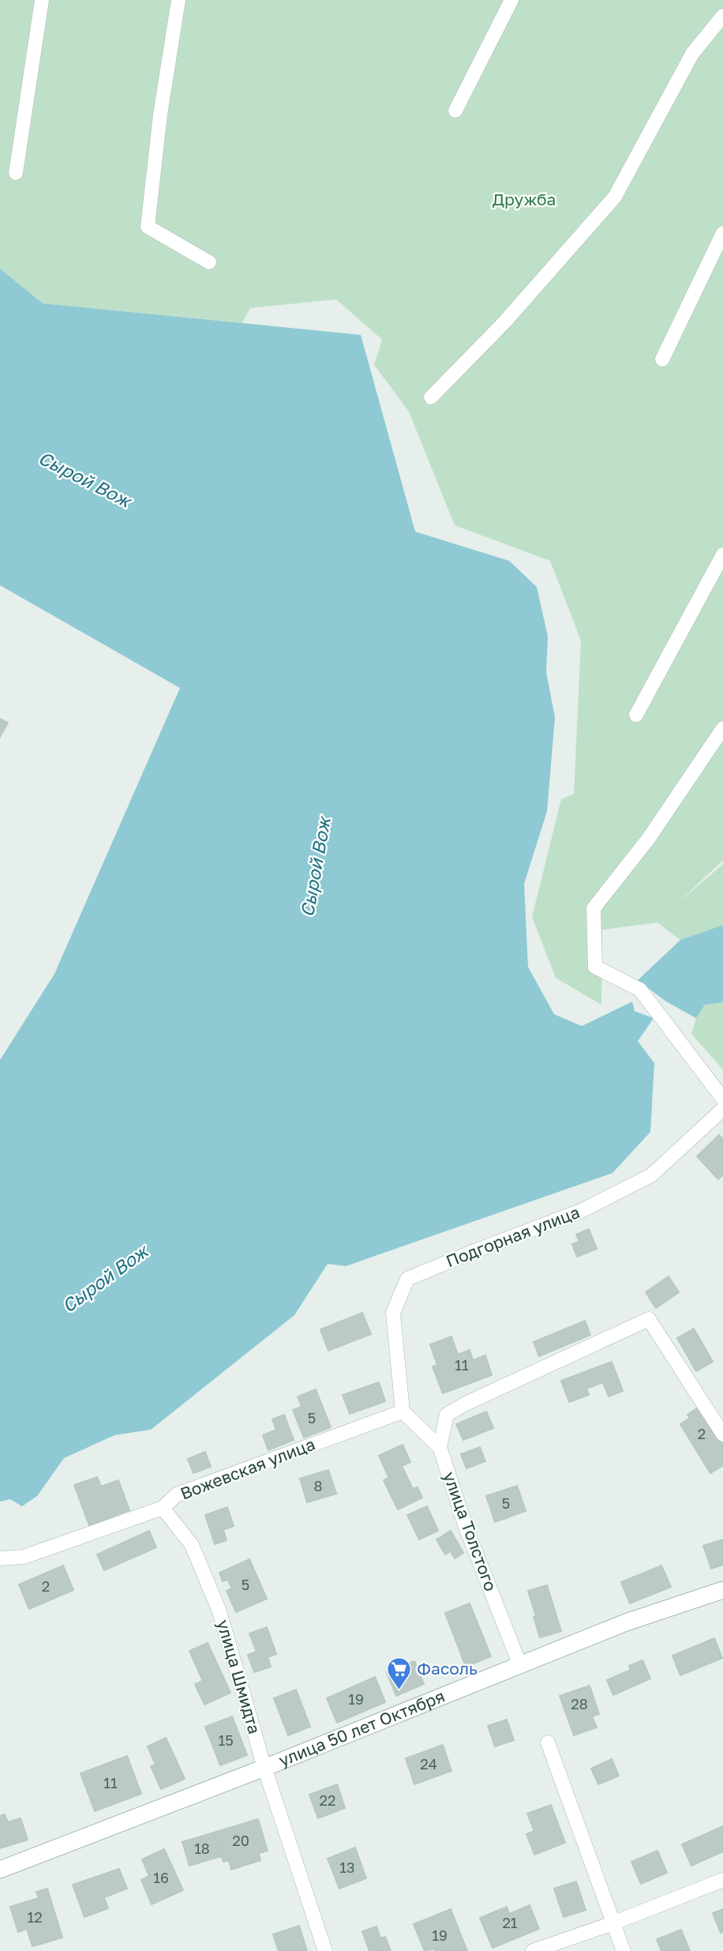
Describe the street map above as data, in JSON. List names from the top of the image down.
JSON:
{
  "streets": {
    "main road": ["улица 50 лет Октября"],
    "street": [
      "Подгорная улица",
      "Вожевская улица",
      "улица Толстого",
      "улица Шмидта"
    ]
  },
  "crossings": [
    ["Подгорная улица", "Вожевская улица"],
    ["Подгорная улица", "улица Толстого"],
    ["Вожевская улица", "улица Толстого"],
    ["Вожевская улица", "улица Шмидта"],
    ["улица Толстого", "улица 50 лет Октября"],
    ["улица Шмидта", "улица 50 лет Октября"]
  ],
  "water": ["Сырой Вож"],
  "parks": ["Дружба"],
  "places": {
    "supermarket": ["Фасоль"]
  },
  "house_numbers": [
    "11",
    "5",
    "2",
    "8",
    "5",
    "5",
    "2",
    "19",
    "28",
    "15",
    "24",
    "11",
    "22",
    "20",
    "18",
    "13",
    "16",
    "12",
    "21",
    "19"
  ]
}
